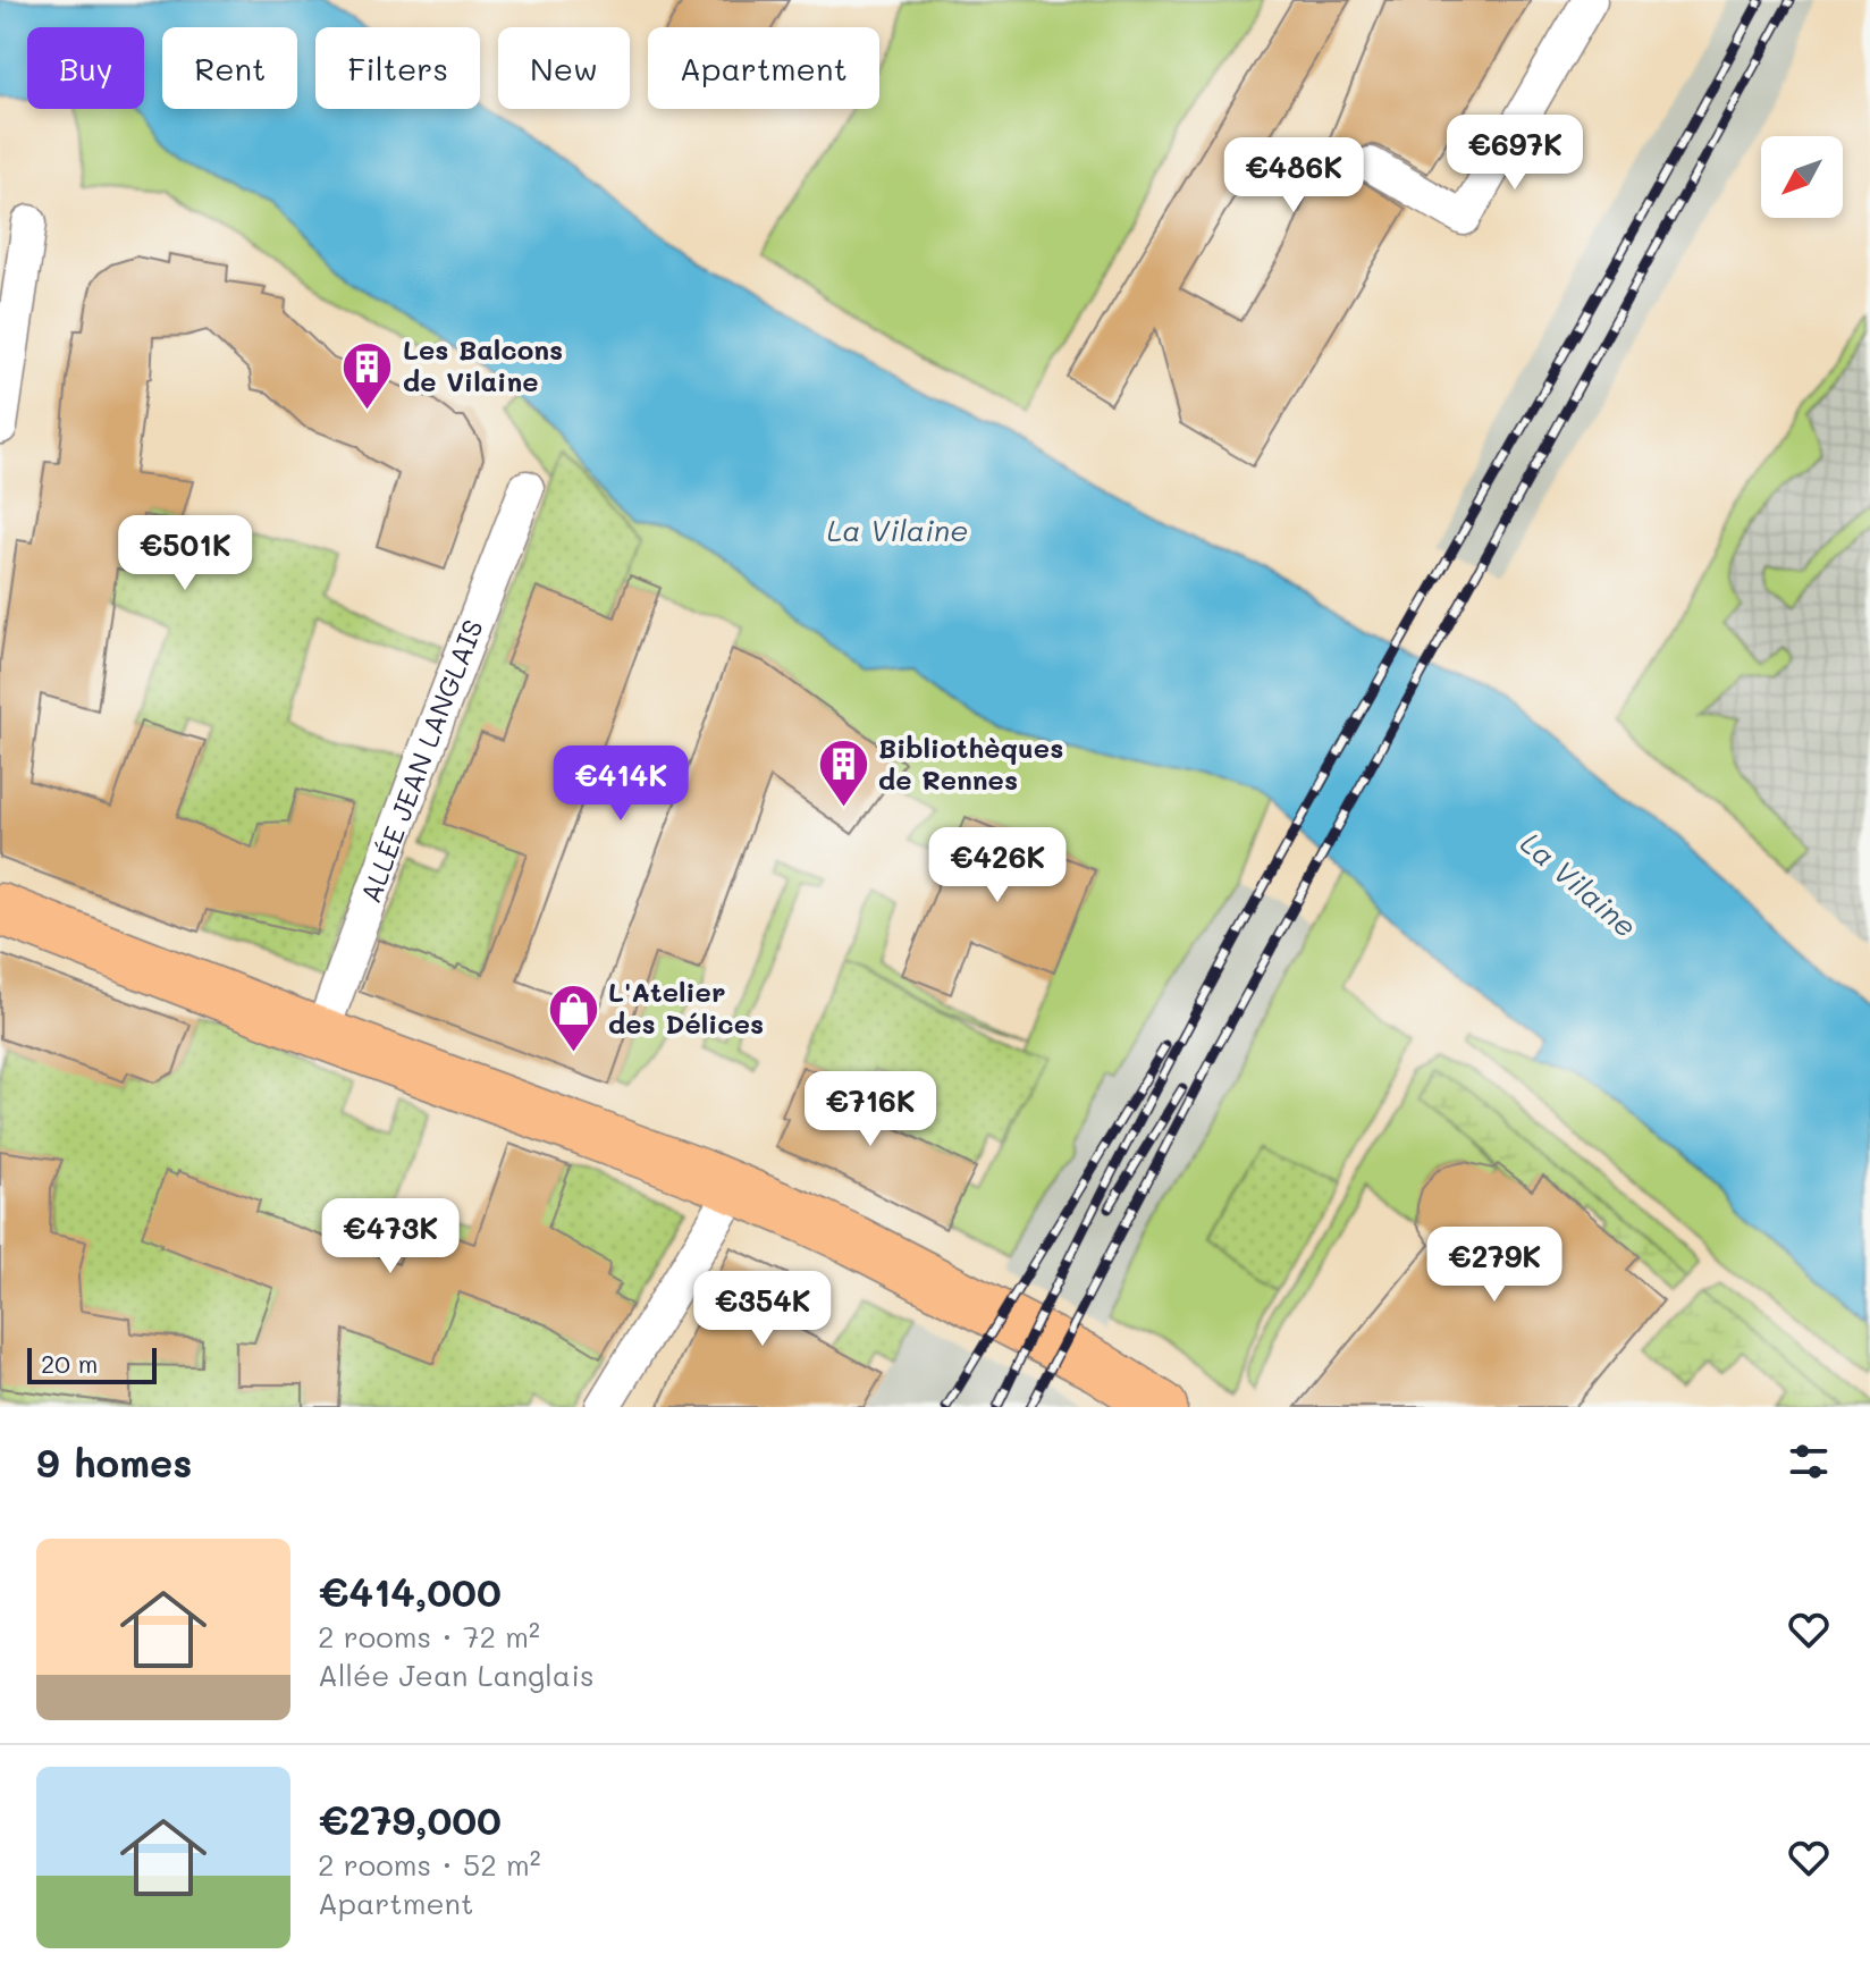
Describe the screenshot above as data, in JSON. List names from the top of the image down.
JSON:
{
  "streets": {
    "street": ["ALLÉE JEAN LANGLAIS"]
  },
  "water": ["La Vilaine"],
  "places": {
    "building": ["Les Balcons de Vilaine", "Bibliothèques de Rennes"],
    "shop": ["L'Atelier des Délices"]
  },
  "scale_bar": "20 m",
  "north": "bottom left",
  "page": {
    "chip": [
      "Buy",
      "Rent",
      "Filters",
      "New",
      "Apartment"
    ],
    "price": [
      "€697K",
      "€486K",
      "€501K",
      "€414K",
      "€426K",
      "€716K",
      "€473K",
      "€279K",
      "€354K"
    ],
    "scale": "20 m",
    "heading": "9 homes",
    "list": [
      {
        "name": "€414,000",
        "note": "2 rooms · 72 m² · Allée Jean Langlais"
      },
      {
        "name": "€279,000",
        "note": "2 rooms · 52 m² · Apartment"
      }
    ]
  }
}
